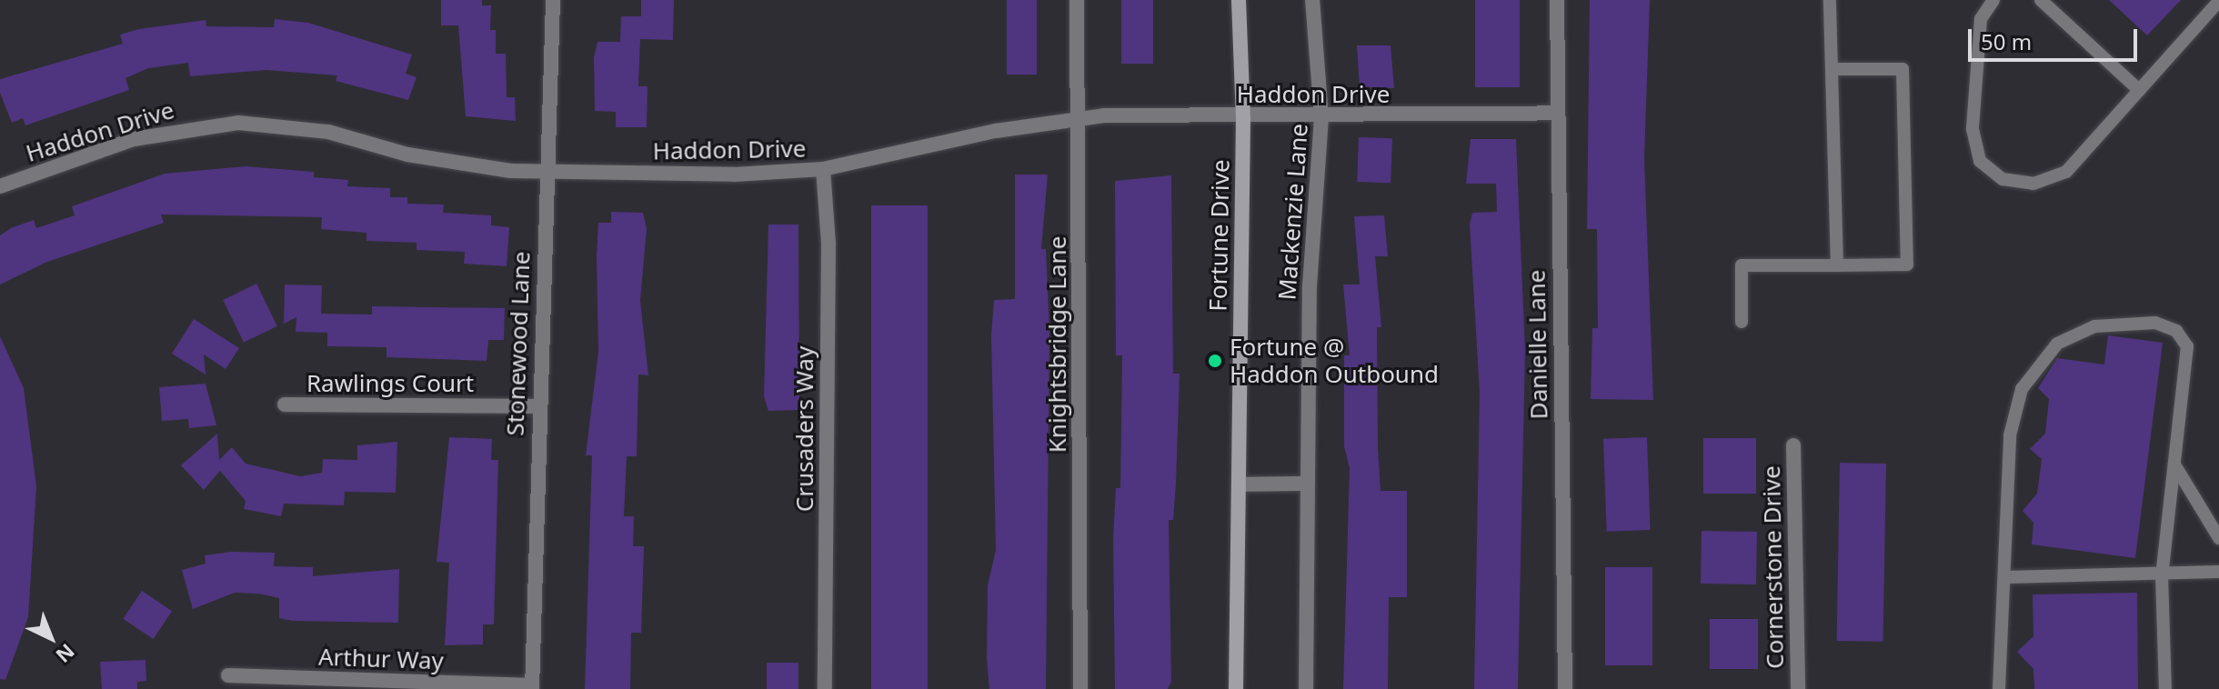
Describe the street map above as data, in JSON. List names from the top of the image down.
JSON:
{
  "streets": {
    "street": [
      "Haddon Drive",
      "Mackenzie Lane",
      "Fortune Drive",
      "Stonewood Lane",
      "Knightsbridge Lane",
      "Danielle Lane",
      "Rawlings Court",
      "Crusaders Way",
      "Cornerstone Drive",
      "Arthur Way"
    ]
  },
  "crossings": [
    ["Haddon Drive", "Mackenzie Lane"],
    ["Haddon Drive", "Fortune Drive"],
    ["Haddon Drive", "Stonewood Lane"],
    ["Haddon Drive", "Knightsbridge Lane"],
    ["Haddon Drive", "Danielle Lane"],
    ["Haddon Drive", "Crusaders Way"],
    ["Stonewood Lane", "Rawlings Court"],
    ["Stonewood Lane", "Arthur Way"]
  ],
  "places": ["Fortune @ Haddon Outbound"],
  "scale_bar": "50 m",
  "north": "bottom right"
}
